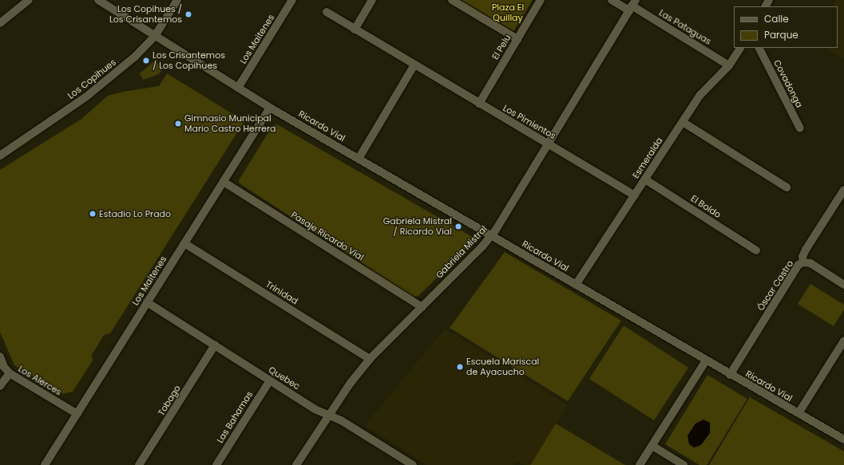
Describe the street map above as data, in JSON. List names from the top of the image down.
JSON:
{
  "streets": {
    "street": [
      "Las Pataguas",
      "Los Maitenes",
      "El Pelu",
      "Los Copihues",
      "Covadonga",
      "Los Pimientos",
      "Ricardo Vial",
      "Esmeralda",
      "El Boldo",
      "Pasaje Ricardo Vial",
      "Gabriela Mistral",
      "Óscar Castro",
      "Trinidad",
      "Quebec",
      "Los Alerces",
      "Tobago",
      "Las Bahamas"
    ]
  },
  "crossings": [
    ["Las Pataguas", "Esmeralda"],
    ["Las Pataguas", "Gabriela Mistral"],
    ["Los Maitenes", "Ricardo Vial"],
    ["Los Maitenes", "Pasaje Ricardo Vial"],
    ["Los Maitenes", "Trinidad"],
    ["Los Maitenes", "Quebec"],
    ["Los Maitenes", "Los Alerces"],
    ["El Pelu", "Los Pimientos"],
    ["Los Copihues", "Ricardo Vial"],
    ["Los Pimientos", "Esmeralda"],
    ["Los Pimientos", "Gabriela Mistral"],
    ["Ricardo Vial", "Esmeralda"],
    ["Ricardo Vial", "Gabriela Mistral"],
    ["Ricardo Vial", "Óscar Castro"],
    ["Esmeralda", "El Boldo"],
    ["Pasaje Ricardo Vial", "Gabriela Mistral"],
    ["Gabriela Mistral", "Trinidad"],
    ["Gabriela Mistral", "Quebec"],
    ["Quebec", "Tobago"],
    ["Quebec", "Las Bahamas"]
  ],
  "parks": ["Plaza El Quillay"],
  "places": [
    "Los Copihues / Los Crisantemos",
    "Los Crisantemos / Los Copihues",
    "Gimnasio Municipal Mario Castro Herrera",
    "Estadio Lo Prado",
    "Gabriela Mistral / Ricardo Vial",
    "Escuela Mariscal de Ayacucho"
  ],
  "legend": ["Calle", "Parque"]
}
